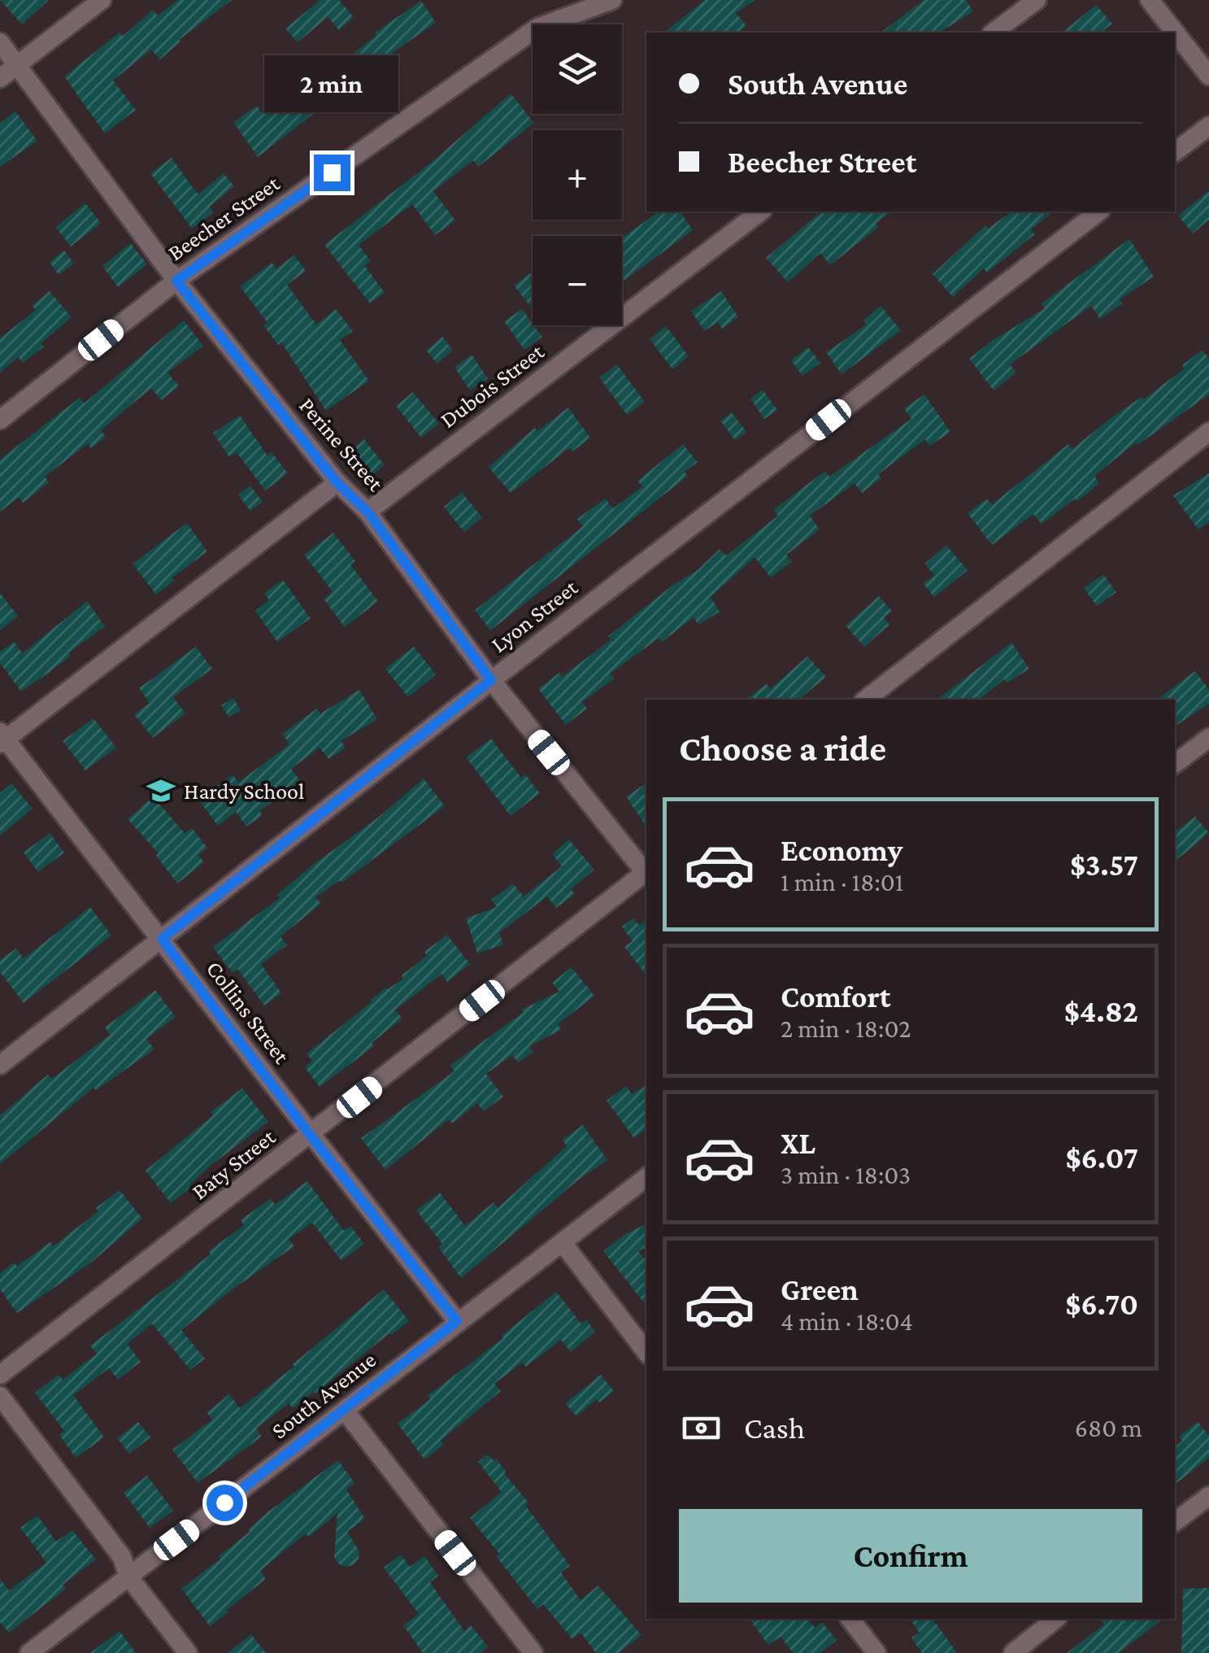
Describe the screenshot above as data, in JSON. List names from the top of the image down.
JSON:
{
  "streets": {
    "street": [
      "Beecher Street",
      "Dubois Street",
      "Perine Street",
      "Lyon Street",
      "Collins Street",
      "Baty Street",
      "South Avenue"
    ]
  },
  "crossings": [
    ["Beecher Street", "Perine Street"],
    ["Dubois Street", "Perine Street"],
    ["Perine Street", "Lyon Street"],
    ["Lyon Street", "Collins Street"],
    ["Collins Street", "Baty Street"],
    ["Collins Street", "South Avenue"]
  ],
  "places": {
    "school or university": ["Hardy School"]
  },
  "page": {
    "map_buttons": ["+", "−"],
    "banner": ["South Avenue", "Beecher Street"],
    "bubble": "2 min",
    "heading": "Choose a ride",
    "list": [
      {
        "name": "Economy",
        "note": "1 min · 18:01",
        "value": "$3.57"
      },
      {
        "name": "Comfort",
        "note": "2 min · 18:02",
        "value": "$4.82"
      },
      {
        "name": "XL",
        "note": "3 min · 18:03",
        "value": "$6.07"
      },
      {
        "name": "Green",
        "note": "4 min · 18:04",
        "value": "$6.70"
      }
    ],
    "pay": ["Cash", "680 m"],
    "buttons": "Confirm"
  }
}
